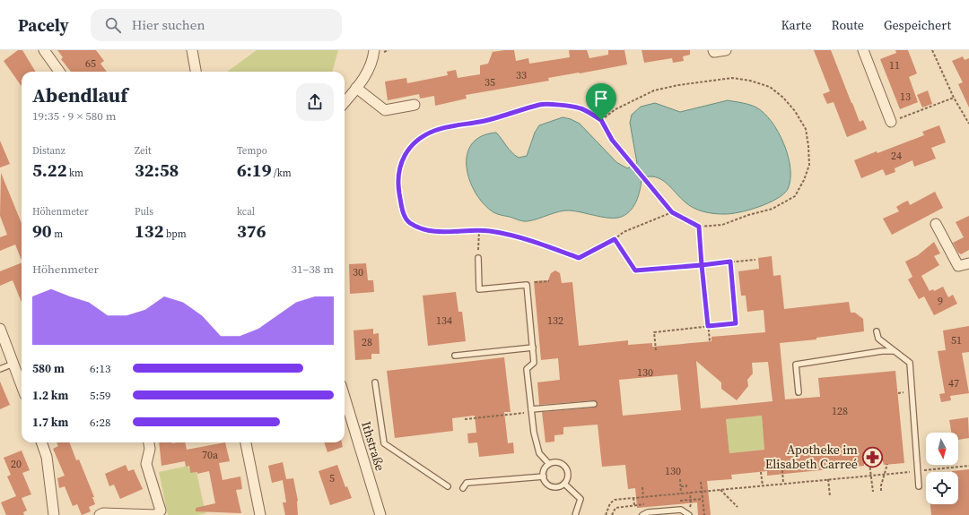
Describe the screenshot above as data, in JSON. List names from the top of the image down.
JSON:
{
  "streets": {
    "street": ["Ithstraße"]
  },
  "places": {
    "pharmacy": ["Apotheke im Elisabeth Carreé"]
  },
  "house_numbers": [
    "65",
    "11",
    "33",
    "35",
    "13",
    "24",
    "30",
    "9",
    "134",
    "132",
    "51",
    "28",
    "130",
    "47",
    "128",
    "70a",
    "20",
    "130",
    "5"
  ],
  "north": "bottom",
  "page": {
    "header": "Pacely",
    "search": "Hier suchen",
    "nav": ["Karte", "Route", "Gespeichert"],
    "heading": ["Abendlauf", "19:35 · 9 × 580 m"],
    "stats": [
      ["Distanz", "5.22 km"],
      ["Zeit", "32:58"],
      ["Tempo", "6:19 /km"],
      ["Höhenmeter", "90 m"],
      ["Puls", "132 bpm"],
      ["kcal", "376"]
    ],
    "chart": ["Höhenmeter", "31–38 m"],
    "list": [
      {
        "name": "580 m",
        "note": "6:13"
      },
      {
        "name": "1.2 km",
        "note": "5:59"
      },
      {
        "name": "1.7 km",
        "note": "6:28"
      }
    ]
  }
}
